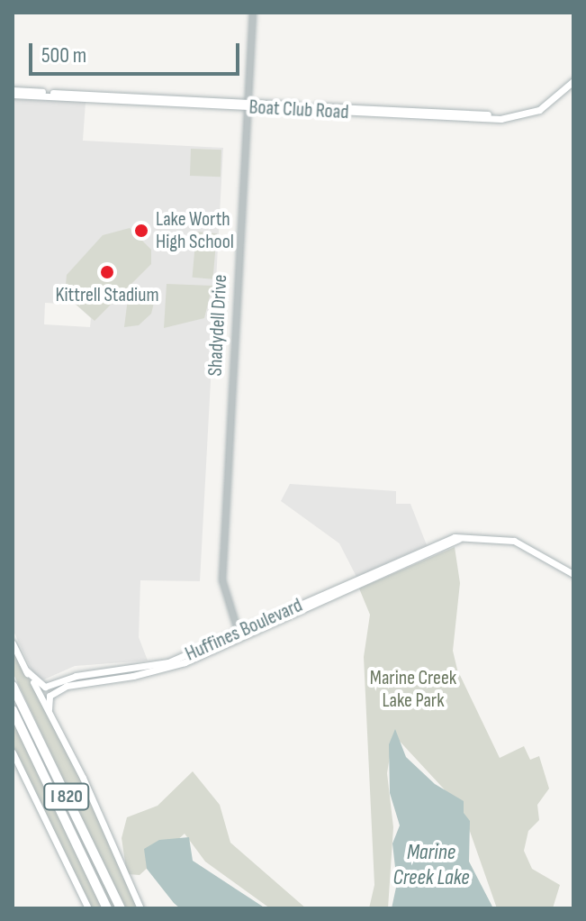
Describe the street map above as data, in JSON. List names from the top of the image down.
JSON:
{
  "streets": {
    "highway": ["I 820"],
    "main road": ["Boat Club Road", "Huffines Boulevard"],
    "street": ["Shadydell Drive"]
  },
  "crossings": [
    ["Boat Club Road", "Shadydell Drive"],
    ["Shadydell Drive", "Huffines Boulevard"]
  ],
  "water": ["Marine Creek Lake"],
  "parks": ["Marine Creek Lake Park"],
  "places": ["Lake Worth High School", "Kittrell Stadium"],
  "scale_bar": "500 m"
}
